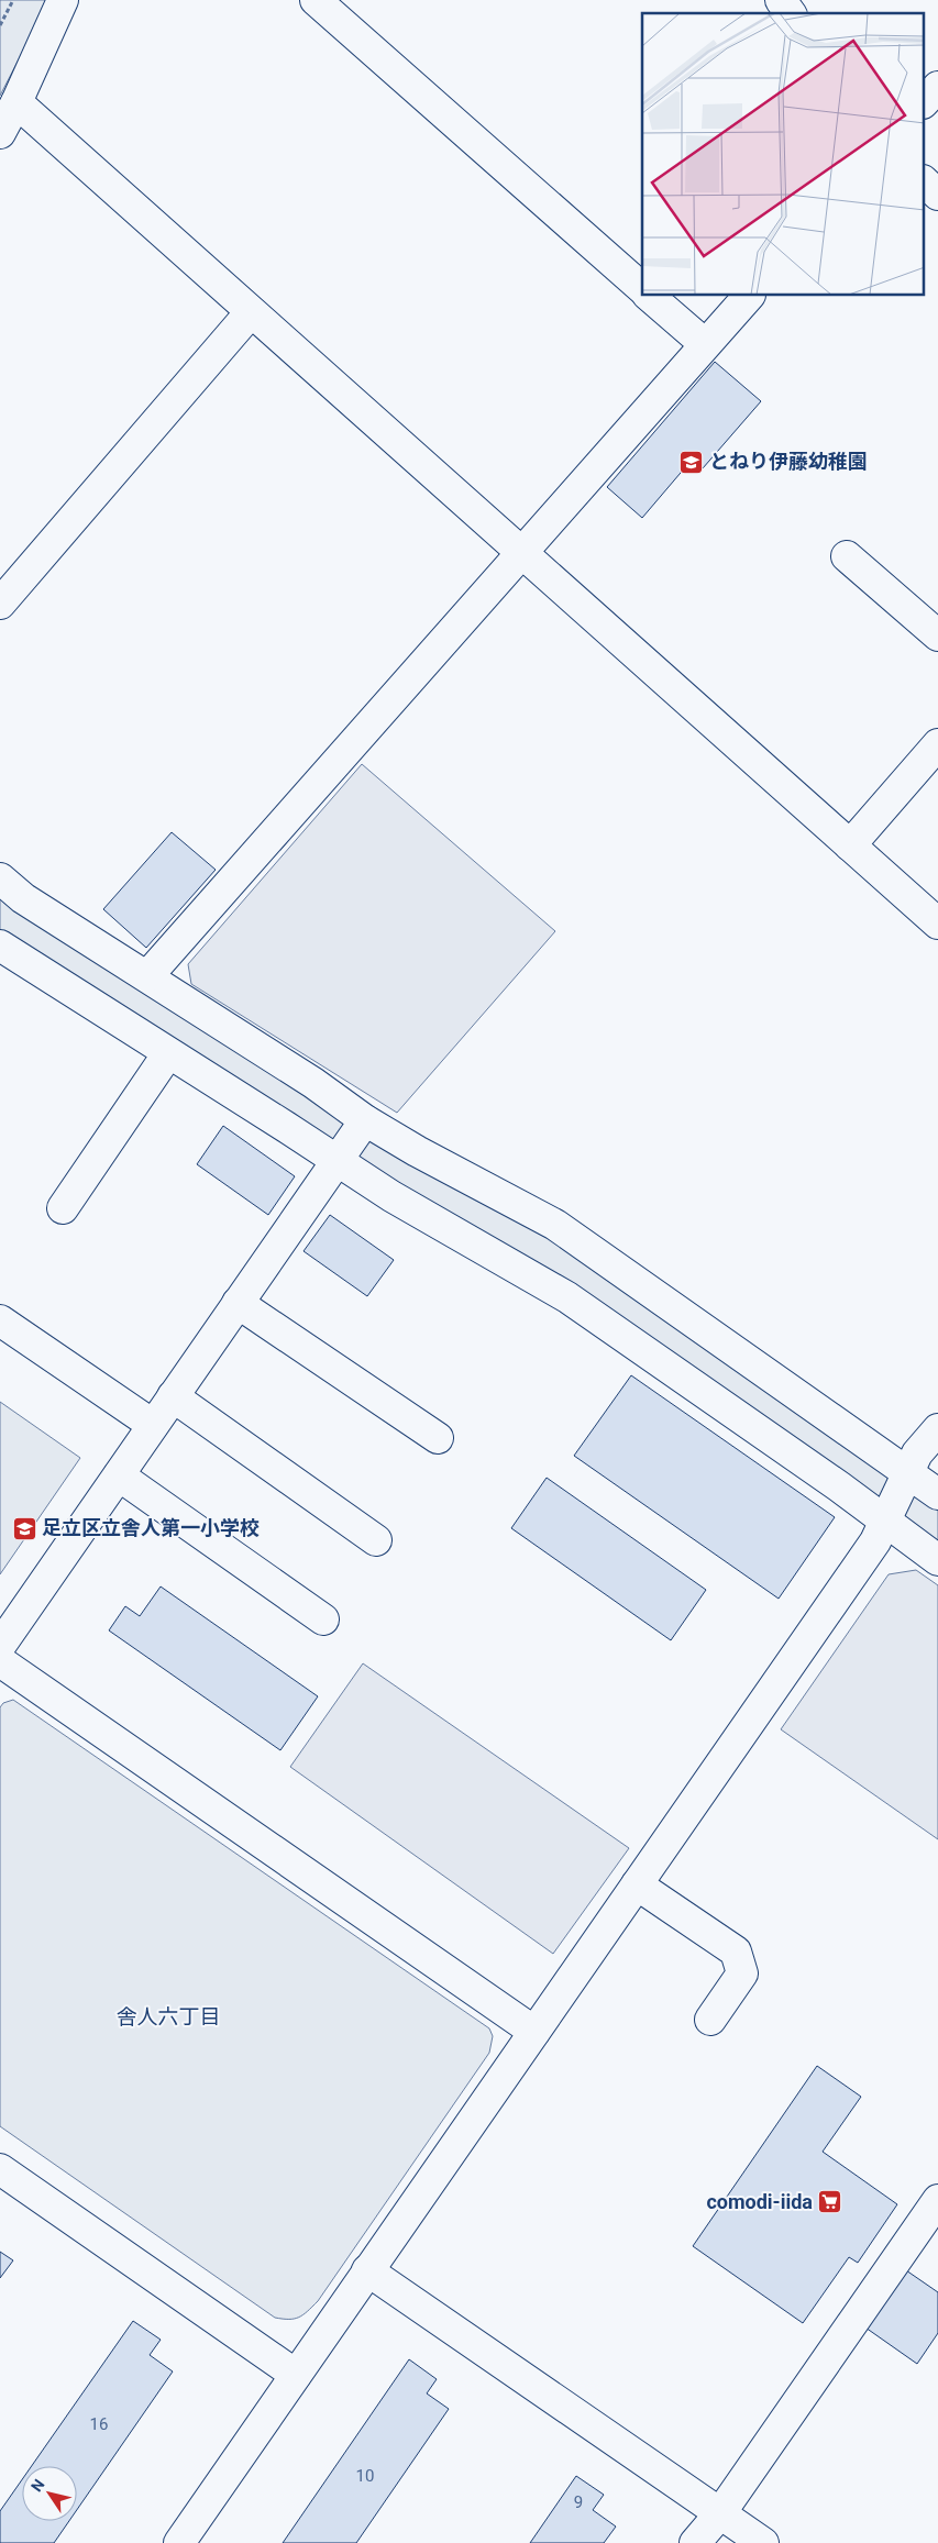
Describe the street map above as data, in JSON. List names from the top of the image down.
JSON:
{
  "districts": ["舎人六丁目"],
  "places": {
    "school or university": ["とねり伊藤幼稚園", "足立区立舎人第一小学校"],
    "supermarket": ["comodi-iida"]
  },
  "house_numbers": ["16", "10", "9"],
  "north": "top left"
}
